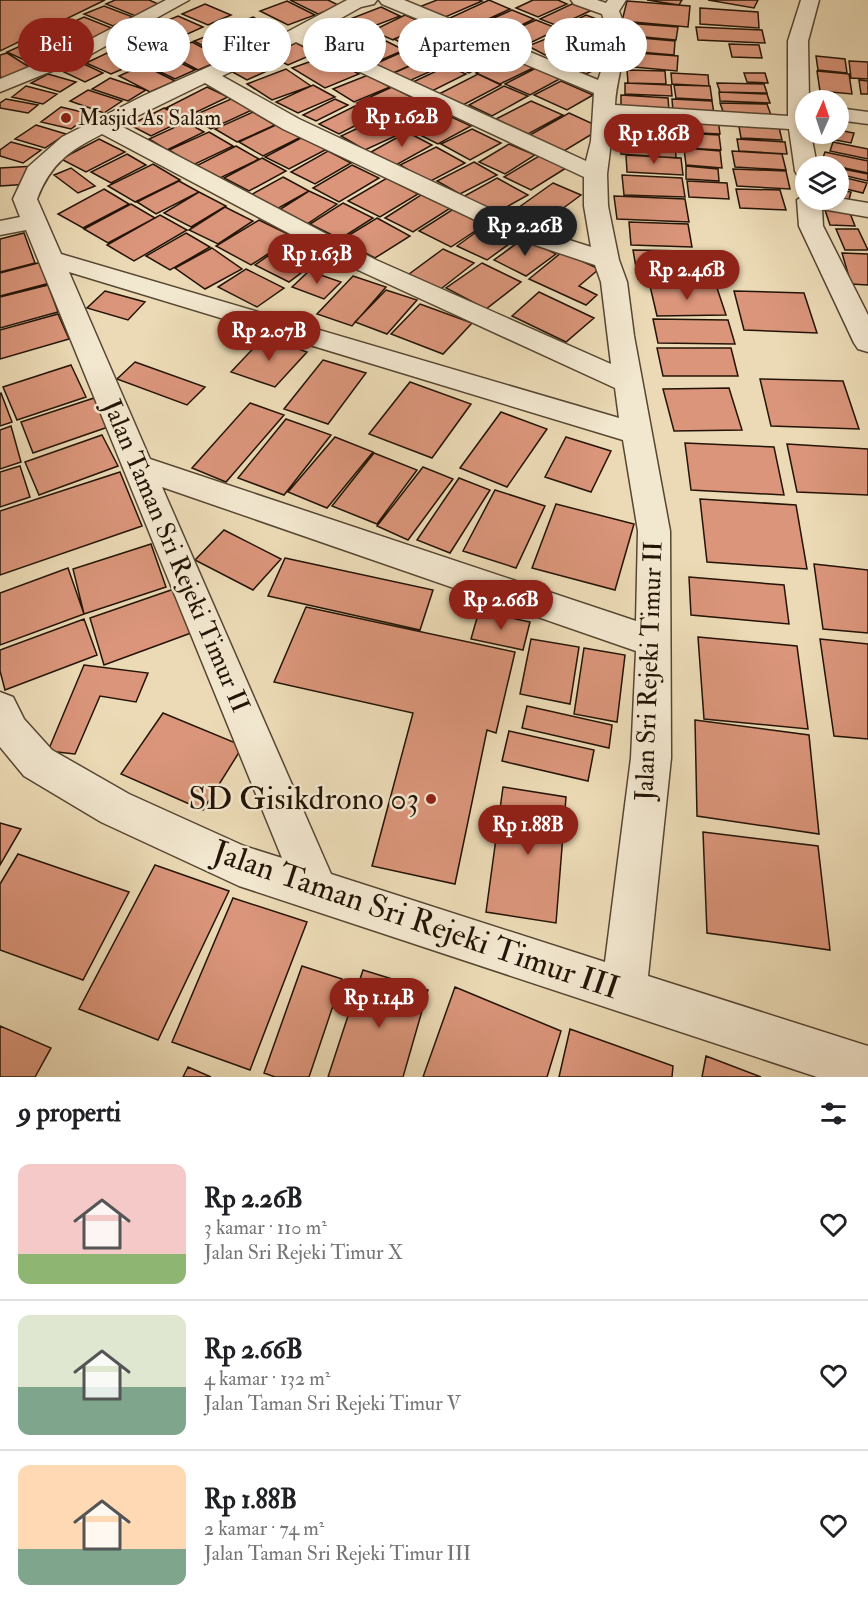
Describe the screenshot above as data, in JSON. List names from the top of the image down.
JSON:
{
  "streets": {
    "street": ["Jalan Taman Sri Rejeki Timur II", "Jalan Sri Rejeki Timur II", "Jalan Taman Sri Rejeki Timur III"]
  },
  "crossings": [
    ["Jalan Taman Sri Rejeki Timur II", "Jalan Taman Sri Rejeki Timur III"],
    ["Jalan Sri Rejeki Timur II", "Jalan Taman Sri Rejeki Timur III"]
  ],
  "places": ["Masjid As Salam", "SD Gisikdrono 03"],
  "north": "top",
  "page": {
    "chip": [
      "Beli",
      "Sewa",
      "Filter",
      "Baru",
      "Apartemen",
      "Rumah"
    ],
    "price": [
      "Rp 1.62B",
      "Rp 1.86B",
      "Rp 2.26B",
      "Rp 1.63B",
      "Rp 2.46B",
      "Rp 2.07B",
      "Rp 2.66B",
      "Rp 1.88B",
      "Rp 1.14B"
    ],
    "heading": "9 properti",
    "list": [
      {
        "name": "Rp 2.26B",
        "note": "3 kamar · 110 m² · Jalan Sri Rejeki Timur X"
      },
      {
        "name": "Rp 2.66B",
        "note": "4 kamar · 132 m² · Jalan Taman Sri Rejeki Timur V"
      },
      {
        "name": "Rp 1.88B",
        "note": "2 kamar · 74 m² · Jalan Taman Sri Rejeki Timur III"
      }
    ]
  }
}
